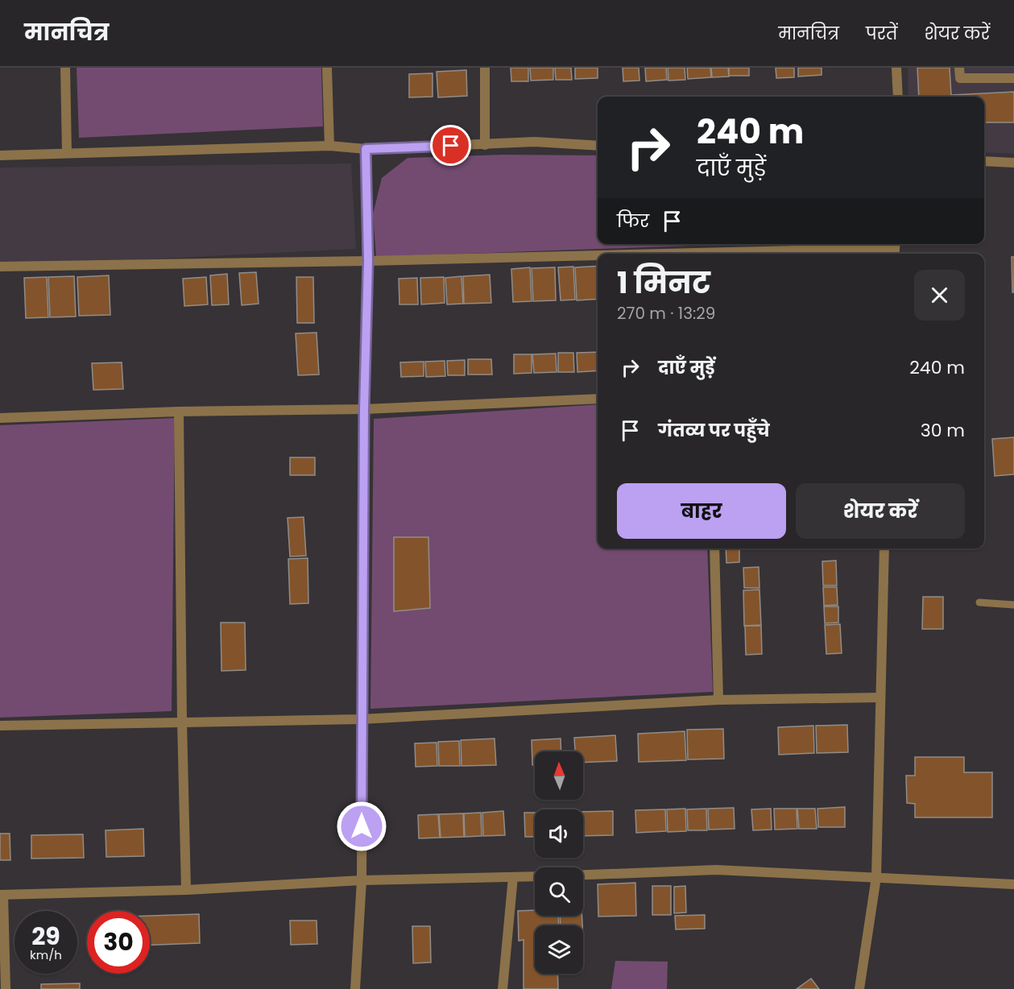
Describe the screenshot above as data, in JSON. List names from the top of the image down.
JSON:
{
  "north": "top",
  "page": {
    "header": "मानचित्र",
    "nav": ["मानचित्र", "परतें", "शेयर करें"],
    "turn": ["240 m", "दाएँ मुड़ें"],
    "then": "फिर",
    "heading": ["1 मिनट", "270 m · 13:29"],
    "list": [
      {
        "name": "दाएँ मुड़ें",
        "value": "240 m"
      },
      {
        "name": "गंतव्य पर पहुँचे",
        "value": "30 m"
      }
    ],
    "buttons": ["बाहर", "शेयर करें"],
    "speed": "29 km/h",
    "limit": "30"
  }
}
